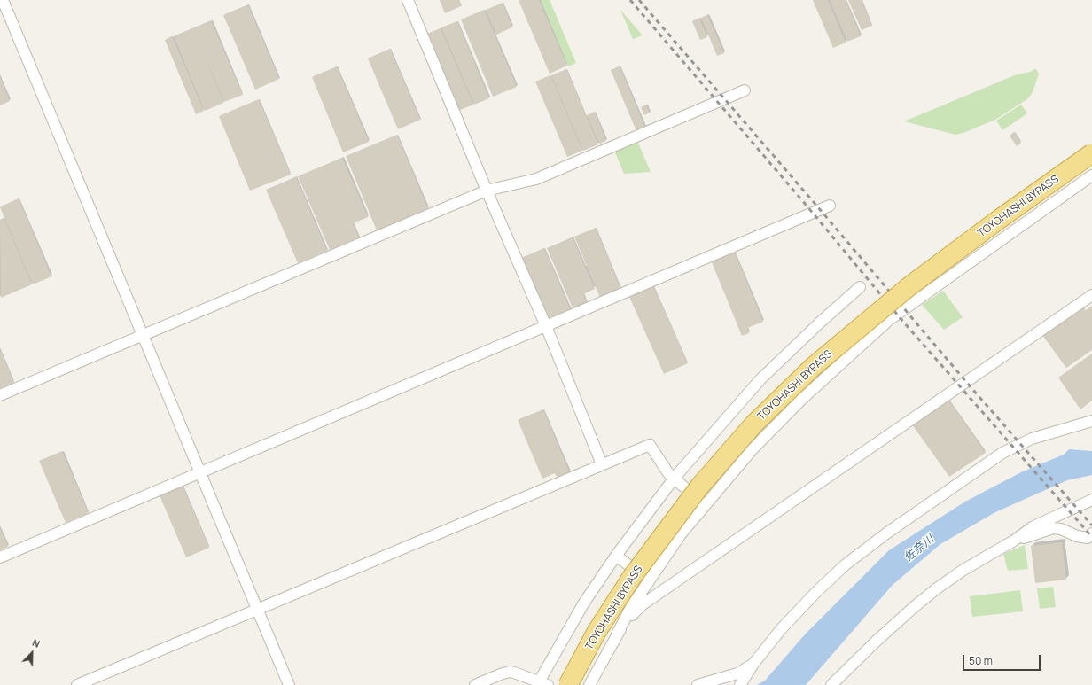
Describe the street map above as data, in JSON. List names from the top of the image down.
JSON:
{
  "streets": {
    "highway": ["TOYOHASHI BYPASS"]
  },
  "water": ["佐奈川"],
  "scale_bar": "50 m",
  "north": "top right"
}
